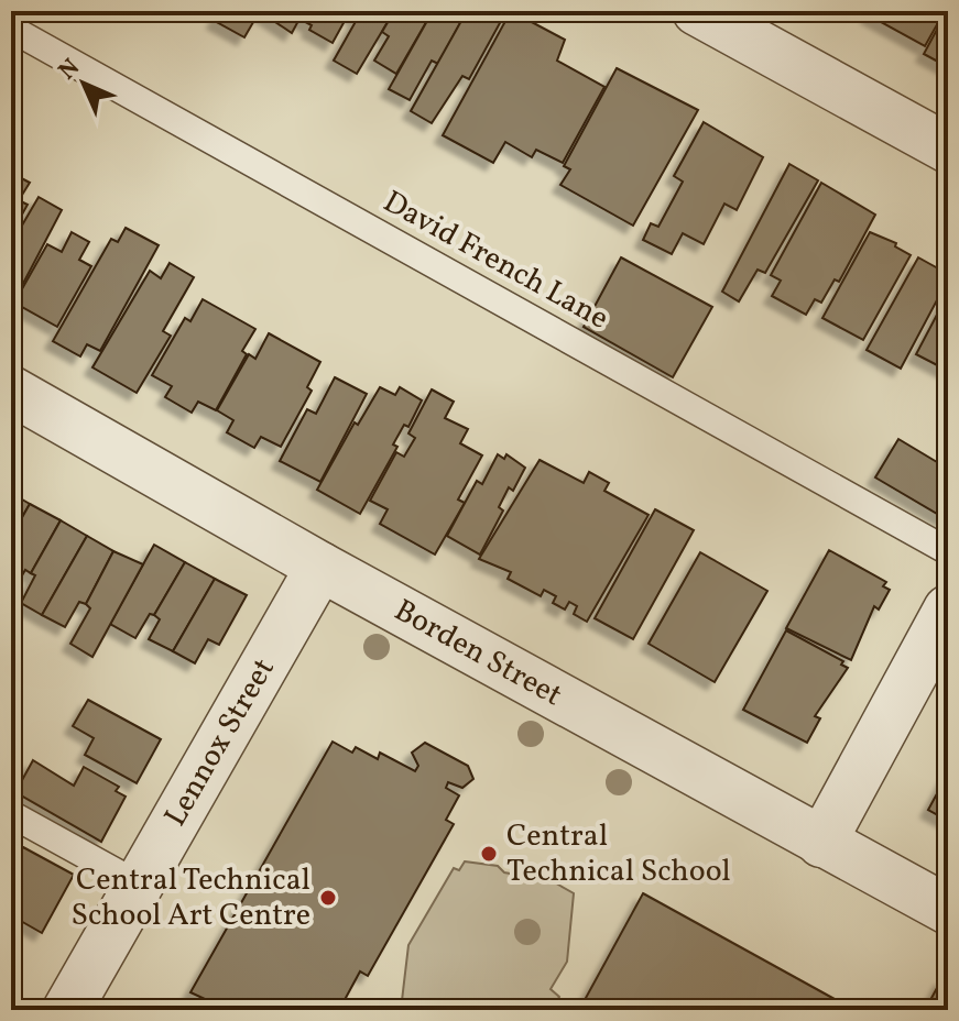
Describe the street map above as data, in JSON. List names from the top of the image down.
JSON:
{
  "streets": {
    "street": ["Borden Street", "Lennox Street"],
    "lane": ["David French Lane"]
  },
  "crossings": [
    ["Borden Street", "Lennox Street"]
  ],
  "places": ["Central Technical School", "Central Technical School Art Centre"],
  "north": "top left"
}
